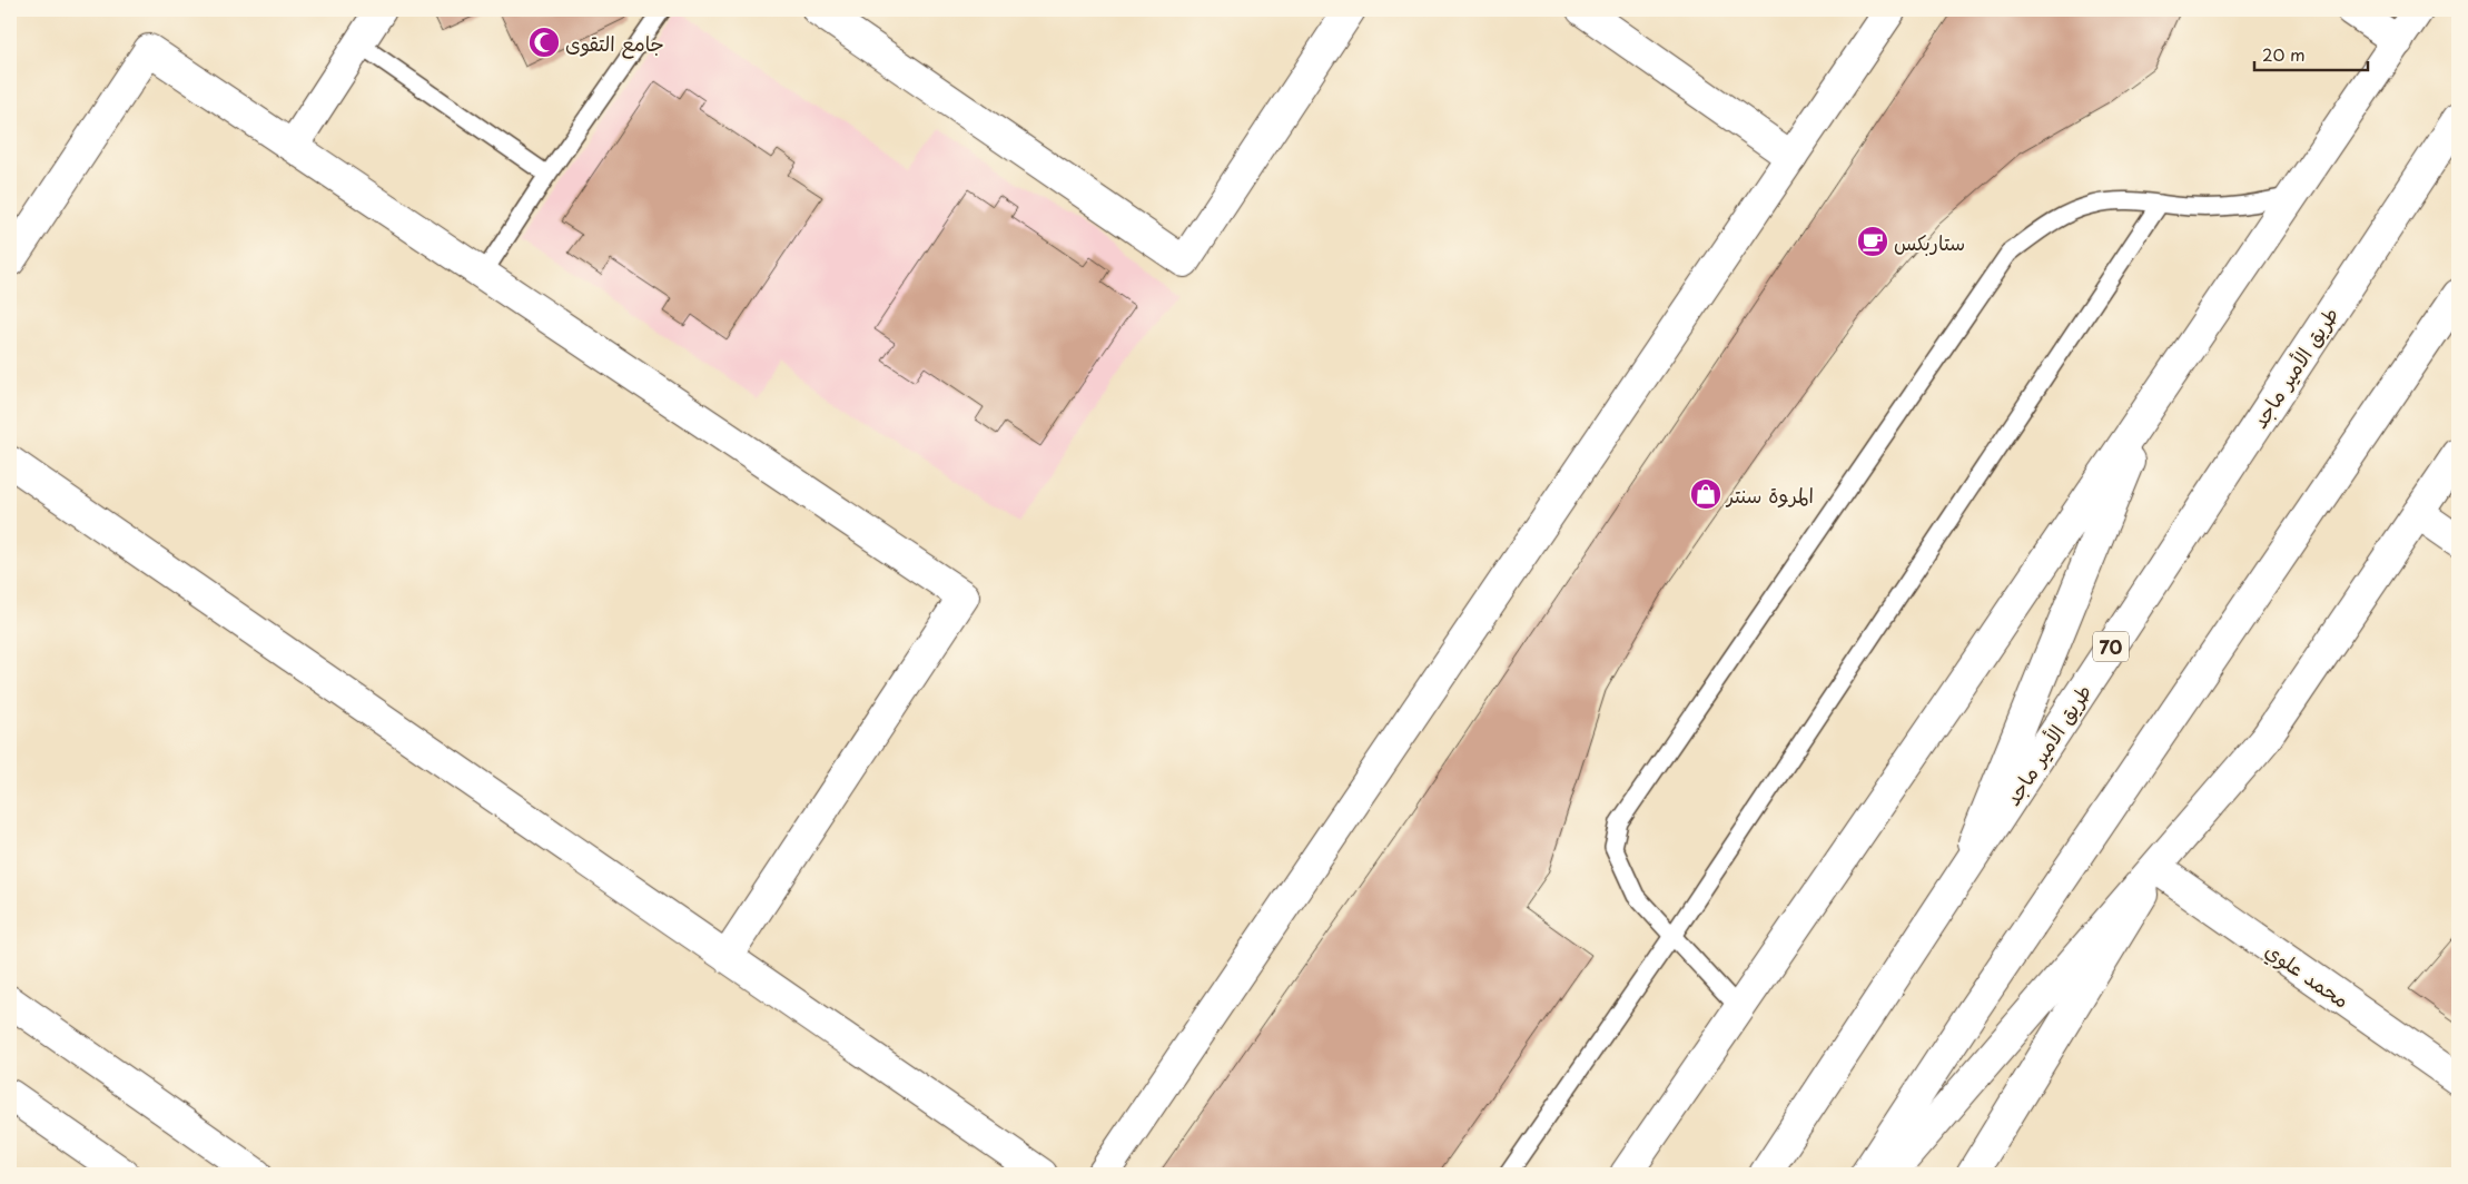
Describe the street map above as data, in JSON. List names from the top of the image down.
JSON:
{
  "streets": {
    "main road": ["طريق الأمير ماجد", "70", "محمد علوي"]
  },
  "places": {
    "mosque": ["جامع التقوى"],
    "cafe": ["ستاربكس"],
    "shop": ["المروة سنتر"]
  },
  "scale_bar": "20 m"
}
